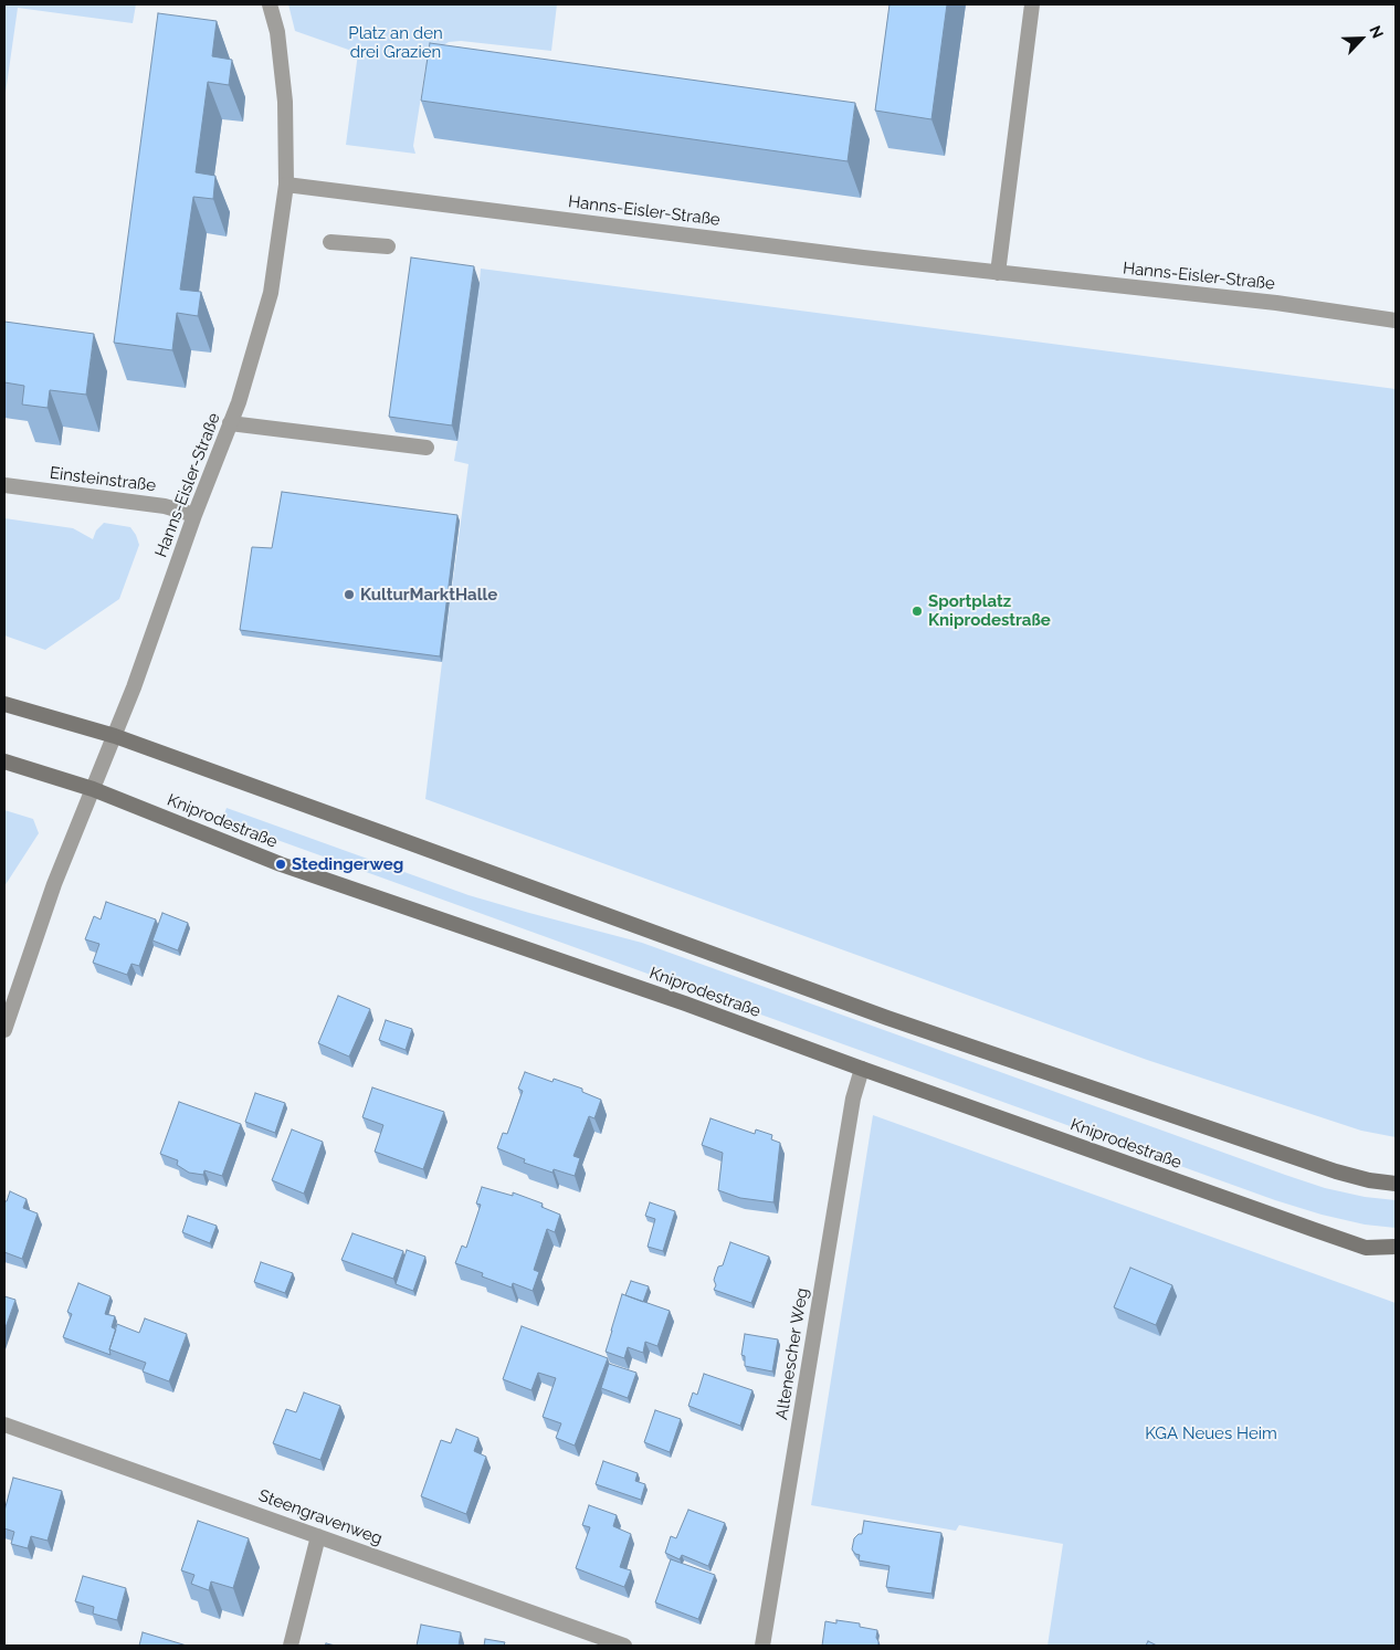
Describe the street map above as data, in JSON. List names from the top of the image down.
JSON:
{
  "streets": {
    "main road": ["Kniprodestraße"],
    "street": [
      "Hanns-Eisler-Straße",
      "Einsteinstraße",
      "Altenescher Weg",
      "Steengravenweg"
    ]
  },
  "crossings": [
    ["Hanns-Eisler-Straße", "Einsteinstraße"],
    ["Hanns-Eisler-Straße", "Kniprodestraße"],
    ["Kniprodestraße", "Altenescher Weg"]
  ],
  "parks": ["Platz an den drei Grazien", "KGA Neues Heim"],
  "places": ["KulturMarktHalle", "Sportplatz Kniprodestraße", "Stedingerweg"],
  "north": "top right"
}
